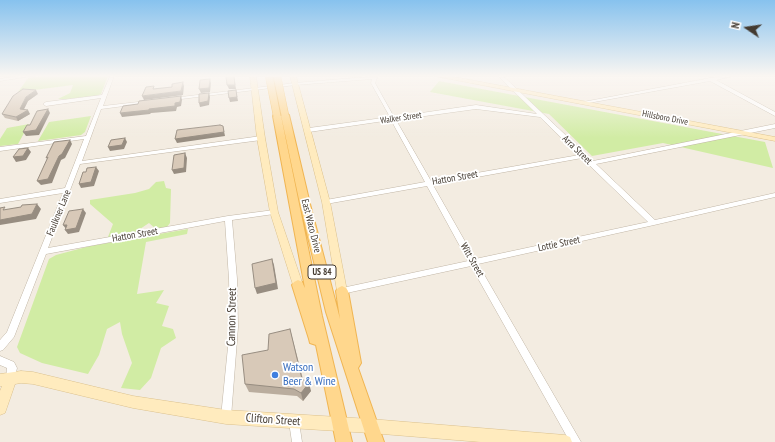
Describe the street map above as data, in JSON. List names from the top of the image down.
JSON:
{
  "streets": {
    "main road": [
      "Hillsboro Drive",
      "East Waco Drive",
      "US 84",
      "Clifton Street"
    ],
    "street": [
      "Walker Street",
      "Arra Street",
      "Hatton Street",
      "Faulkner Lane",
      "Lottie Street",
      "Witt Street",
      "Cannon Street"
    ]
  },
  "crossings": [
    ["Walker Street", "Arra Street"],
    ["Walker Street", "East Waco Drive"],
    ["Walker Street", "Witt Street"],
    ["Arra Street", "Hatton Street"],
    ["Arra Street", "Lottie Street"],
    ["Hatton Street", "Faulkner Lane"],
    ["Hatton Street", "East Waco Drive"],
    ["Hatton Street", "Witt Street"],
    ["Hatton Street", "Cannon Street"],
    ["East Waco Drive", "Lottie Street"],
    ["East Waco Drive", "Clifton Street"],
    ["Lottie Street", "Witt Street"],
    ["Cannon Street", "Clifton Street"]
  ],
  "places": ["Watson Beer & Wine"],
  "north": "left"
}
